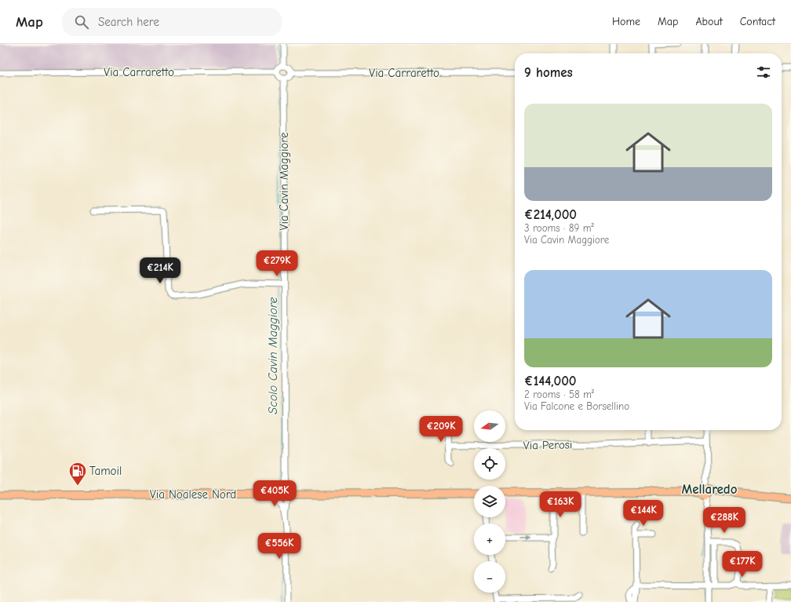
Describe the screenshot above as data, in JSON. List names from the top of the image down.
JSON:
{
  "streets": {
    "main road": ["Via Noalese Nord"],
    "street": ["Via Carraretto", "Via Cavin Maggiore", "Via Perosi"]
  },
  "crossings": [
    ["Via Carraretto", "Via Cavin Maggiore"],
    ["Via Cavin Maggiore", "Via Noalese Nord"]
  ],
  "districts": ["Mellaredo"],
  "water": ["Scolo Cavin Maggiore"],
  "places": {
    "fuel station": ["Tamoil"]
  },
  "north": "left",
  "page": {
    "header": "Map",
    "search": "Search here",
    "nav": [
      "Home",
      "Map",
      "About",
      "Contact"
    ],
    "heading": "9 homes",
    "list": [
      {
        "name": "€214,000",
        "note": "3 rooms · 89 m² · Via Cavin Maggiore"
      },
      {
        "name": "€144,000",
        "note": "2 rooms · 58 m² · Via Falcone e Borsellino"
      }
    ],
    "price": [
      "€279K",
      "€214K",
      "€209K",
      "€405K",
      "€163K",
      "€144K",
      "€288K",
      "€556K",
      "€177K"
    ],
    "map_buttons": ["+", "−"]
  }
}
